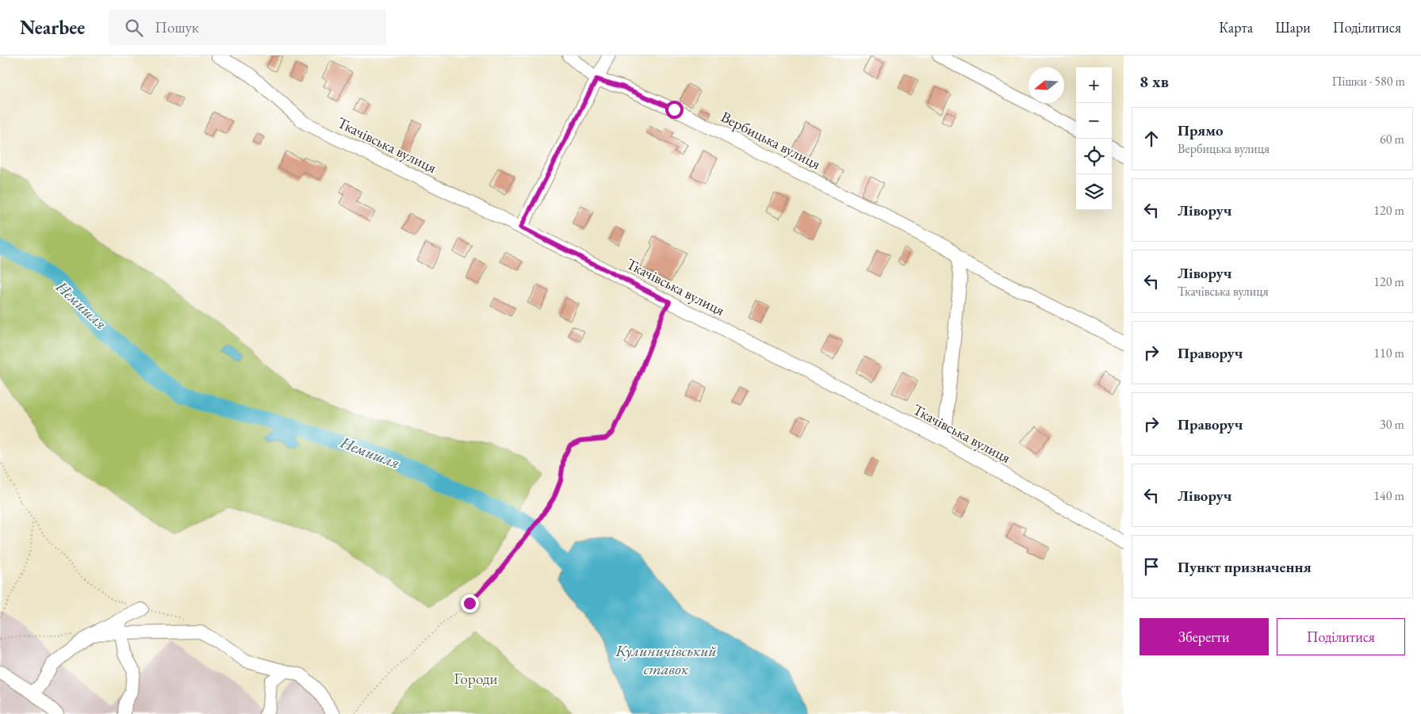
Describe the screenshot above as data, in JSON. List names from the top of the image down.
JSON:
{
  "streets": {
    "street": ["Вербицька вулиця", "Ткачівська вулиця"]
  },
  "water": ["Немишля", "Кулиничівський ставок"],
  "parks": ["Городи"],
  "north": "left",
  "page": {
    "header": "Nearbee",
    "search": "Пошук",
    "nav": ["Карта", "Шари", "Поділитися"],
    "heading": ["8 хв", "Пішки · 580 m"],
    "map_buttons": ["+", "−"],
    "list": [
      ["Прямо", "Вербицька вулиця", "60 m"],
      ["Ліворуч", "120 m"],
      ["Ліворуч", "Ткачівська вулиця", "120 m"],
      ["Праворуч", "110 m"],
      ["Праворуч", "30 m"],
      ["Ліворуч", "140 m"],
      "Пункт призначення"
    ],
    "buttons": ["Зберегти", "Поділитися"]
  }
}
